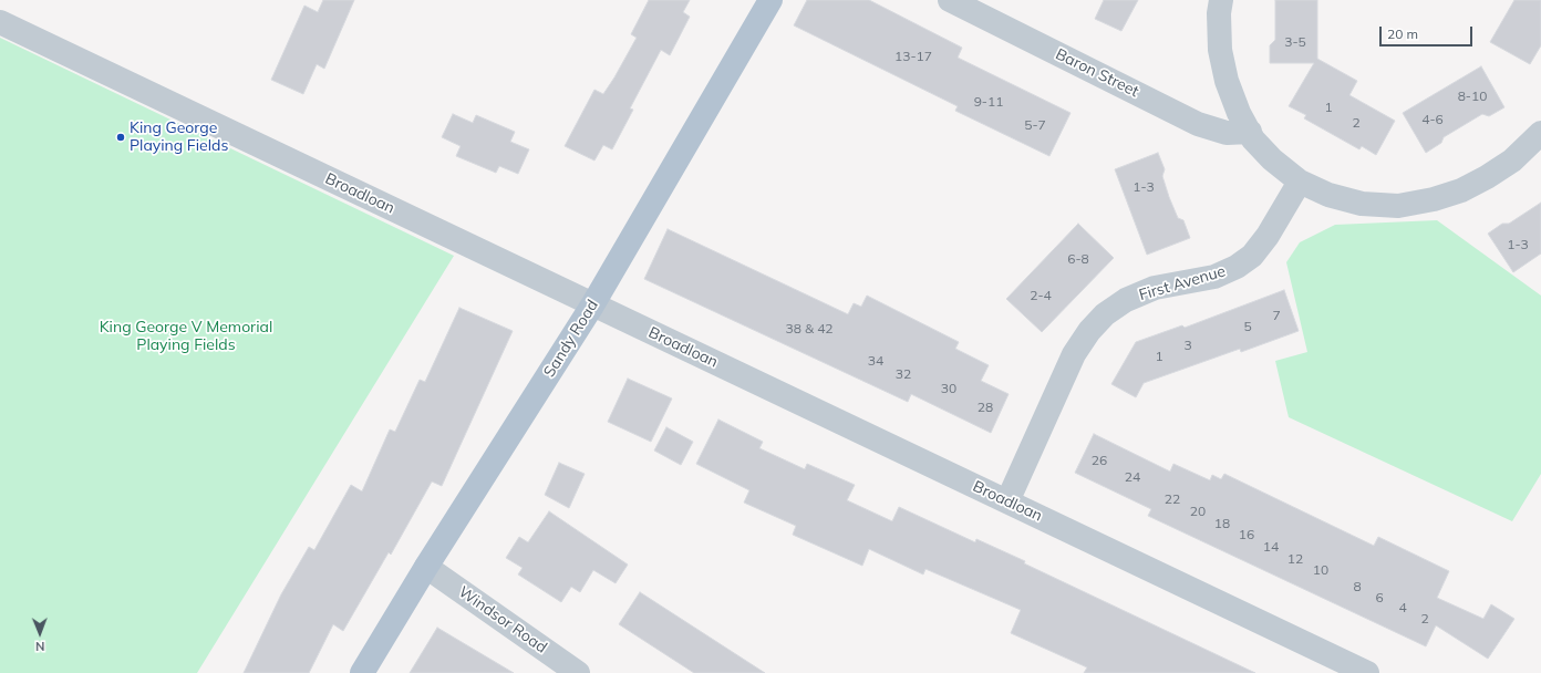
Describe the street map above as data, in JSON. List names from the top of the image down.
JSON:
{
  "streets": {
    "main road": ["Sandy Road"],
    "street": [
      "Baron Street",
      "Broadloan",
      "First Avenue",
      "Windsor Road"
    ]
  },
  "crossings": [
    ["Broadloan", "First Avenue"],
    ["Broadloan", "Sandy Road"],
    ["Sandy Road", "Windsor Road"]
  ],
  "parks": ["King George V Memorial Playing Fields"],
  "places": ["King George Playing Fields"],
  "house_numbers": [
    "3-5",
    "13-17",
    "8-10",
    "9-11",
    "1",
    "4-6",
    "2",
    "5-7",
    "1-3",
    "1-3",
    "6-8",
    "2-4",
    "7",
    "5",
    "38 & 42",
    "3",
    "1",
    "34",
    "32",
    "30",
    "28",
    "26",
    "24",
    "22",
    "20",
    "18",
    "16",
    "14",
    "12",
    "10",
    "8",
    "6",
    "4",
    "2"
  ],
  "scale_bar": "20 m",
  "north": "bottom"
}
